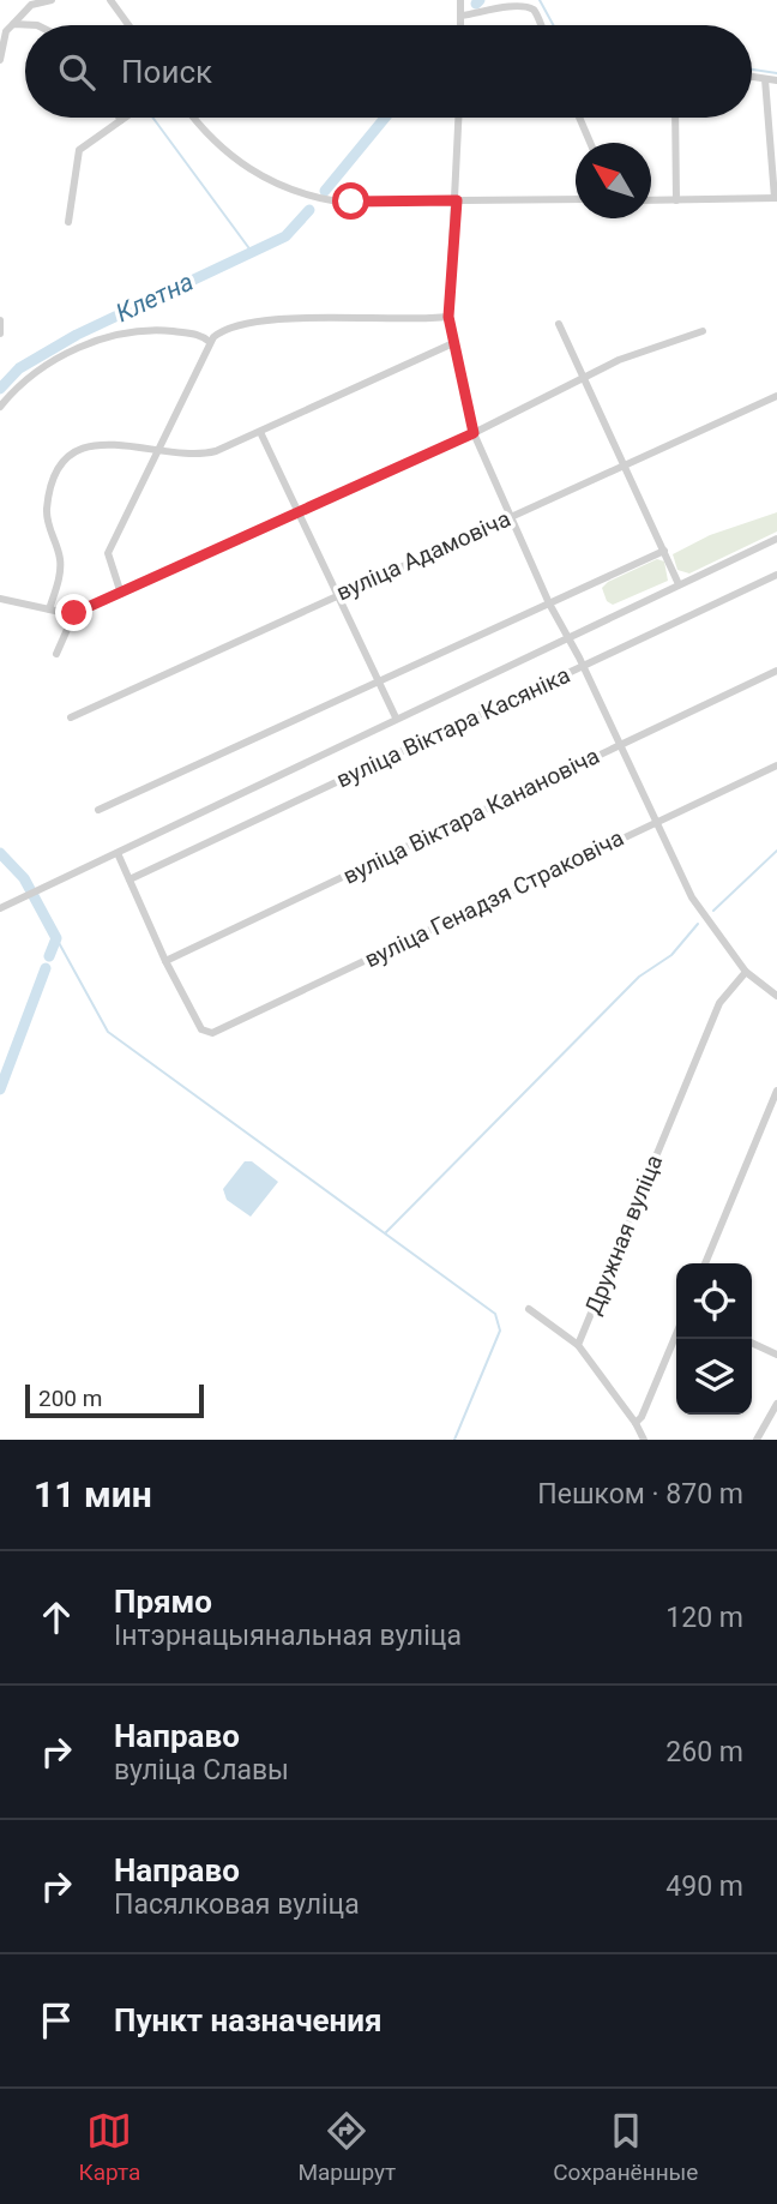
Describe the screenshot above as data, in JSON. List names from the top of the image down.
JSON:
{
  "streets": {
    "street": [
      "вуліца Адамовіча",
      "вуліца Віктара Касяніка",
      "вуліца Віктара Канановіча",
      "вуліца Генадзя Страковіча",
      "Дружная вуліца"
    ]
  },
  "crossings": [
    ["вуліца Віктара Канановіча", "вуліца Генадзя Страковіча"]
  ],
  "water": ["Клетна"],
  "scale_bar": "200 m",
  "north": "top left",
  "page": {
    "search": "Поиск",
    "scale": "200 m",
    "heading": ["11 мин", "Пешком · 870 m"],
    "list": [
      ["Прямо", "Інтэрнацыянальная вуліца", "120 m"],
      ["Направо", "вуліца Славы", "260 m"],
      ["Направо", "Пасялковая вуліца", "490 m"],
      "Пункт назначения"
    ],
    "nav": ["Карта", "Маршрут", "Сохранённые"]
  }
}
